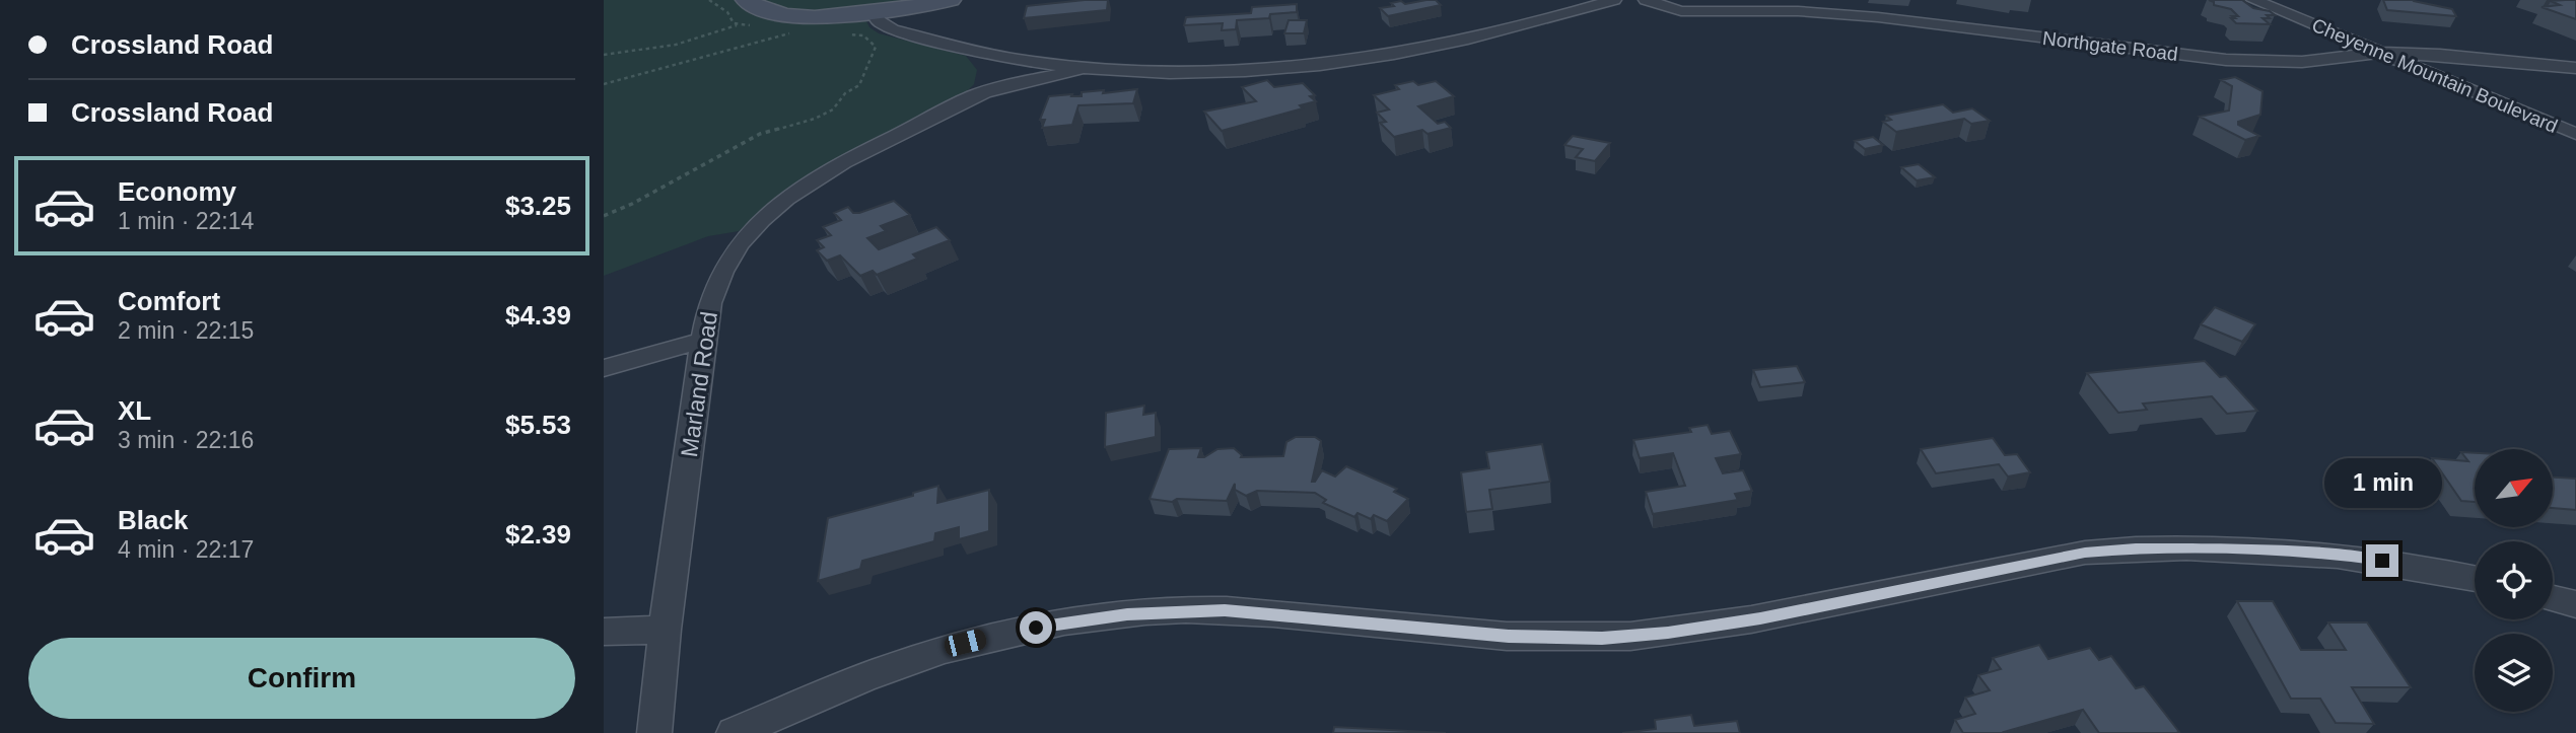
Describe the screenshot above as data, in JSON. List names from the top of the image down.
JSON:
{
  "streets": {
    "street": ["Northgate Road", "Cheyenne Mountain Boulevard", "Marland Road"]
  },
  "crossings": [
    ["Northgate Road", "Cheyenne Mountain Boulevard"]
  ],
  "north": "top right",
  "page": {
    "banner": ["Crossland Road", "Crossland Road"],
    "list": [
      {
        "name": "Economy",
        "note": "1 min · 22:14",
        "value": "$3.25"
      },
      {
        "name": "Comfort",
        "note": "2 min · 22:15",
        "value": "$4.39"
      },
      {
        "name": "XL",
        "note": "3 min · 22:16",
        "value": "$5.53"
      },
      {
        "name": "Black",
        "note": "4 min · 22:17",
        "value": "$2.39"
      }
    ],
    "bubble": "1 min",
    "buttons": "Confirm"
  }
}
